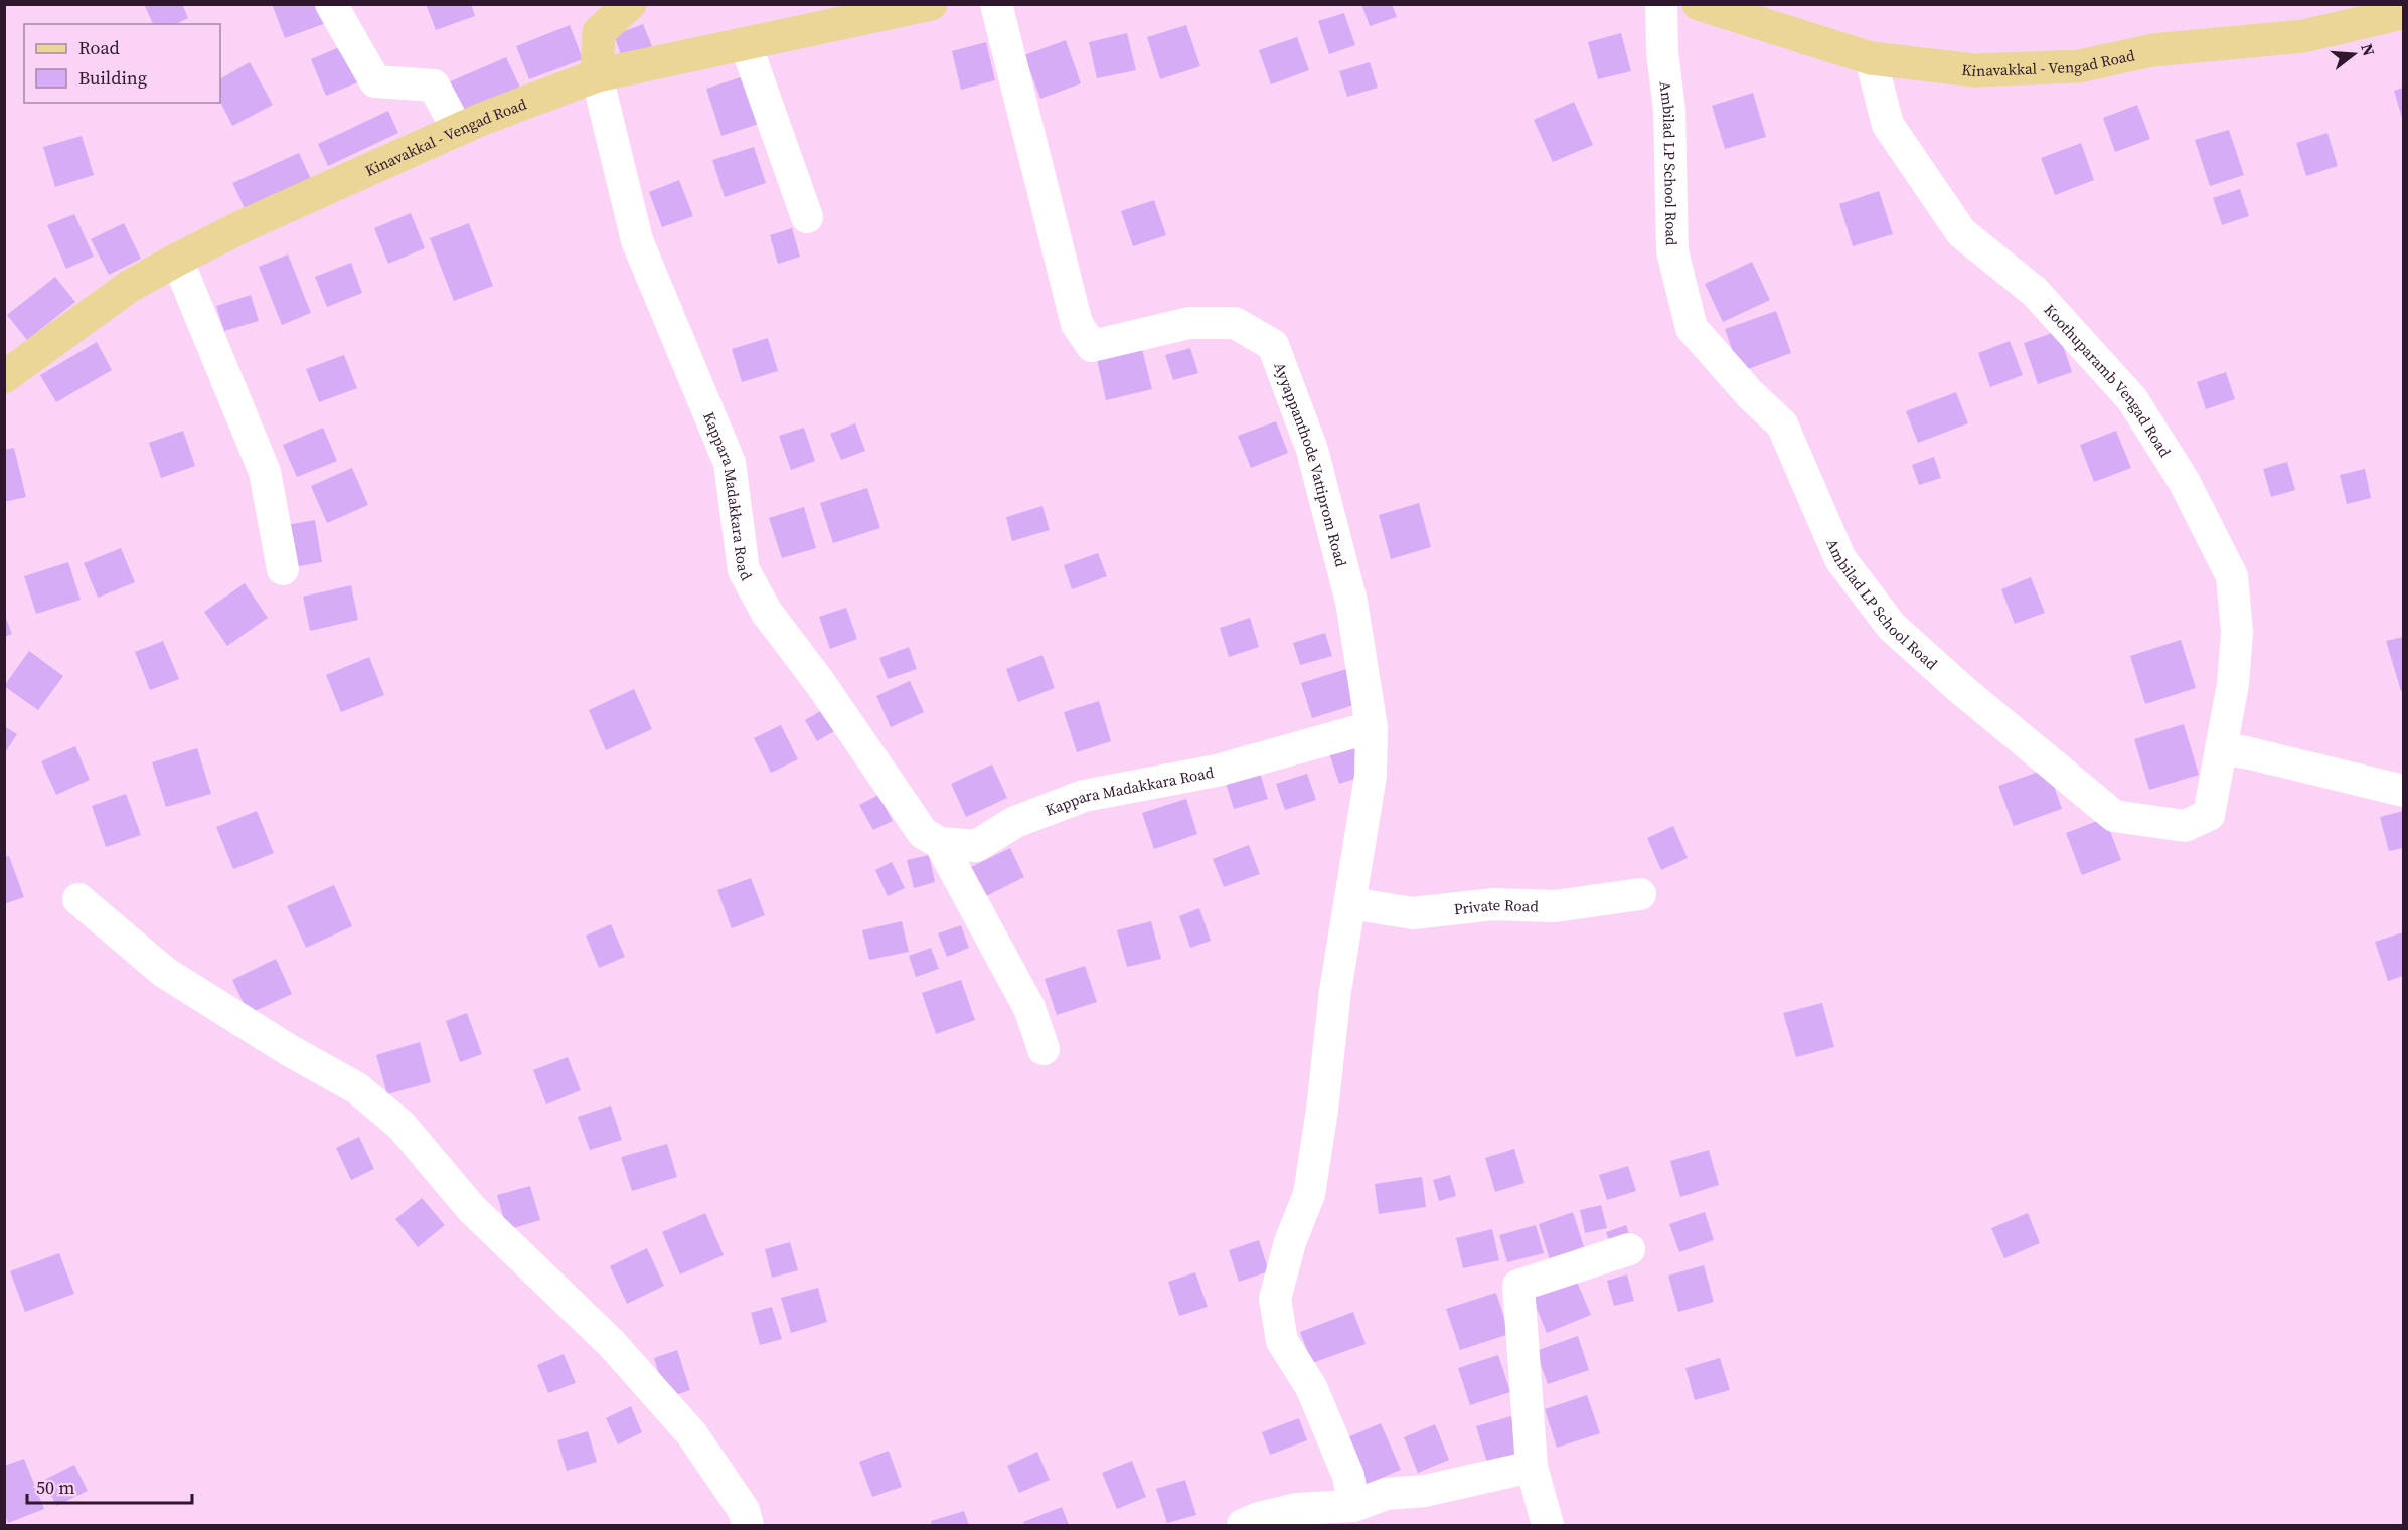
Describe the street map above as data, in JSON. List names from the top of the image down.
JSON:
{
  "streets": {
    "main road": ["Kinavakkal - Vengad Road"],
    "street": [
      "Ambilad LP School Road",
      "Koothuparamb Vengad Road",
      "Ayyappanthode Vattiprom Road",
      "Kappara Madakkara Road",
      "Private Road"
    ]
  },
  "crossings": [
    ["Kinavakkal - Vengad Road", "Koothuparamb Vengad Road"],
    ["Kinavakkal - Vengad Road", "Kappara Madakkara Road"],
    ["Ambilad LP School Road", "Koothuparamb Vengad Road"],
    ["Ayyappanthode Vattiprom Road", "Kappara Madakkara Road"]
  ],
  "legend": ["Road", "Building"],
  "scale_bar": "50 m",
  "north": "right"
}
